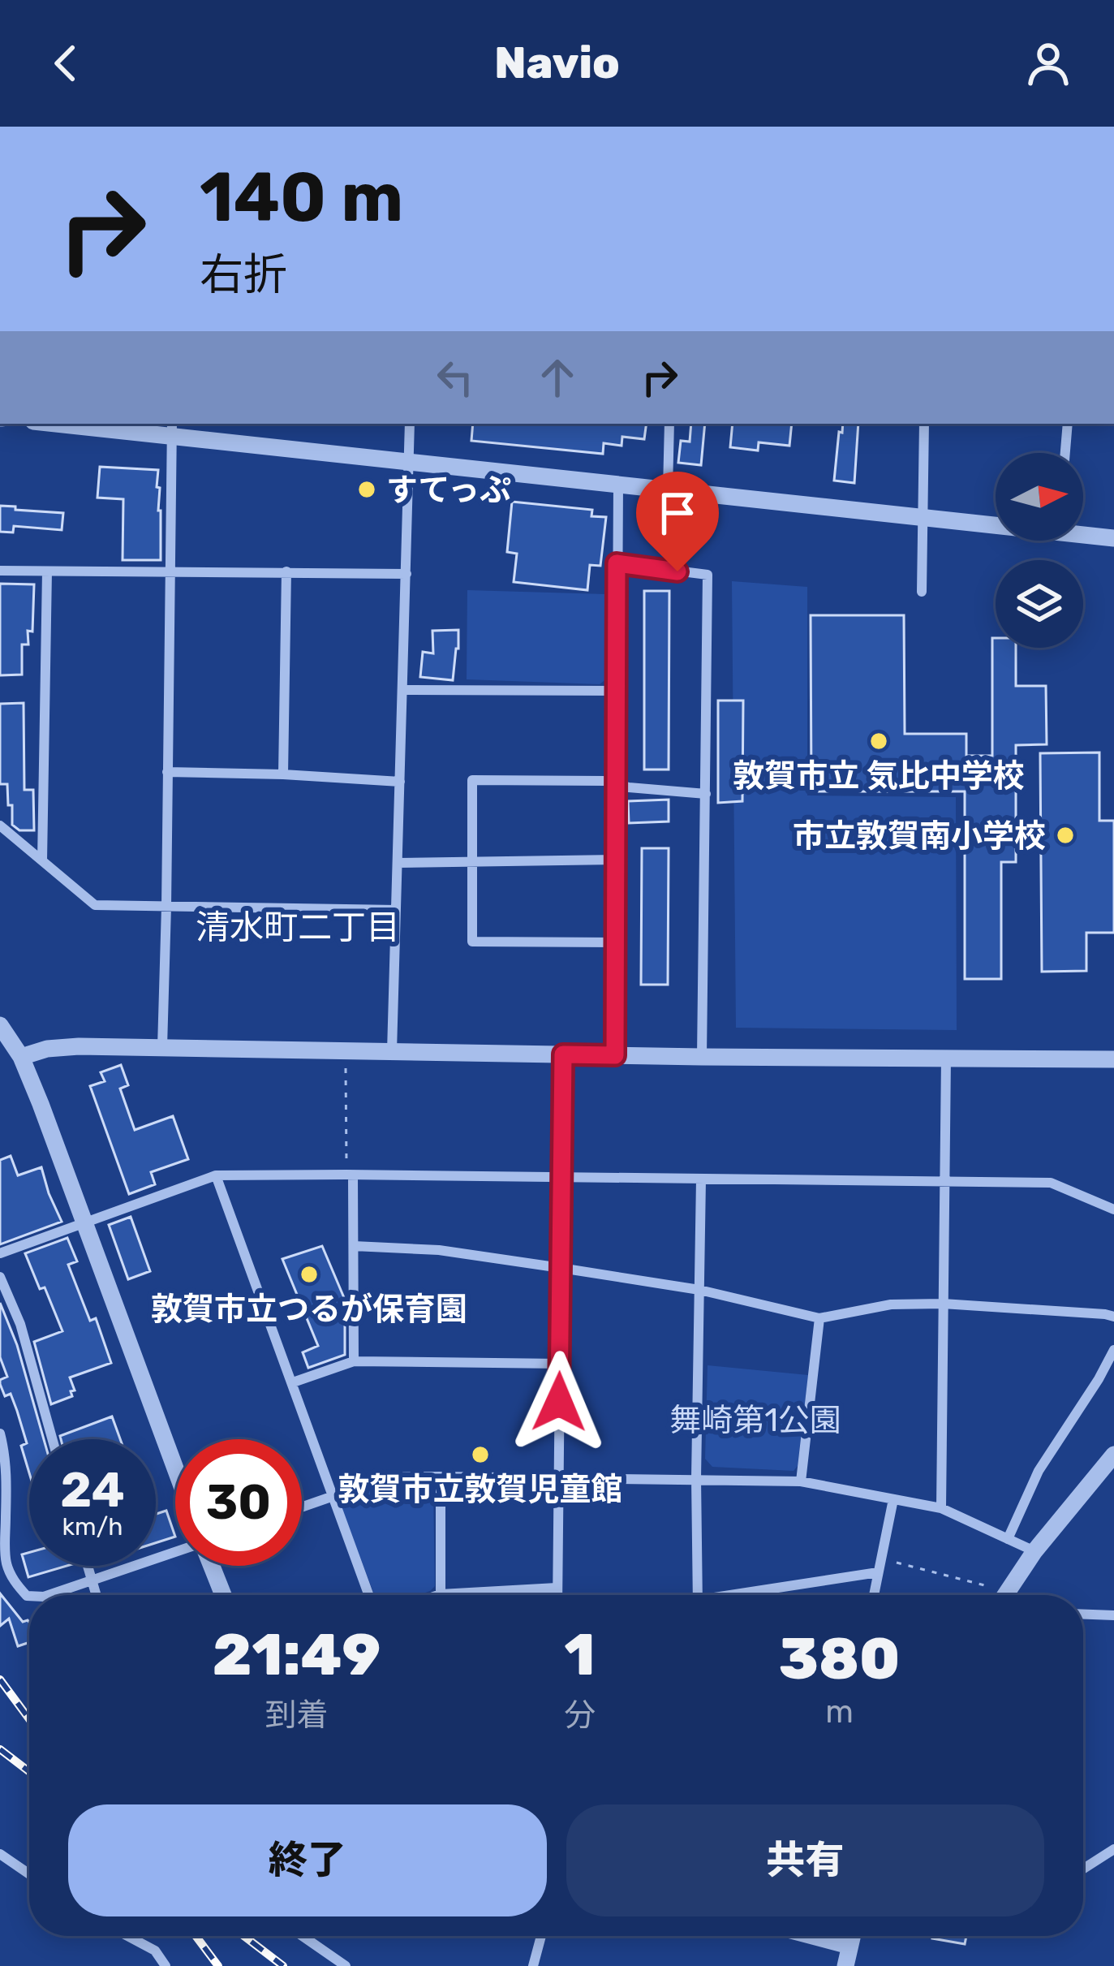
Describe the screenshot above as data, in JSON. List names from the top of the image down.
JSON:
{
  "districts": ["清水町二丁目"],
  "parks": ["舞崎第1公園"],
  "places": [
    "すてっぷ",
    "敦賀市立 気比中学校",
    "市立敦賀南小学校",
    "敦賀市立つるが保育園",
    "敦賀市立敦賀児童館"
  ],
  "north": "right",
  "page": {
    "header": "Navio",
    "turn": ["140 m", "右折"],
    "speed": "24 km/h",
    "limit": "30",
    "eta": [
      "21:49",
      "到着",
      "1",
      "分",
      "380",
      "m"
    ],
    "buttons": ["終了", "共有"]
  }
}
